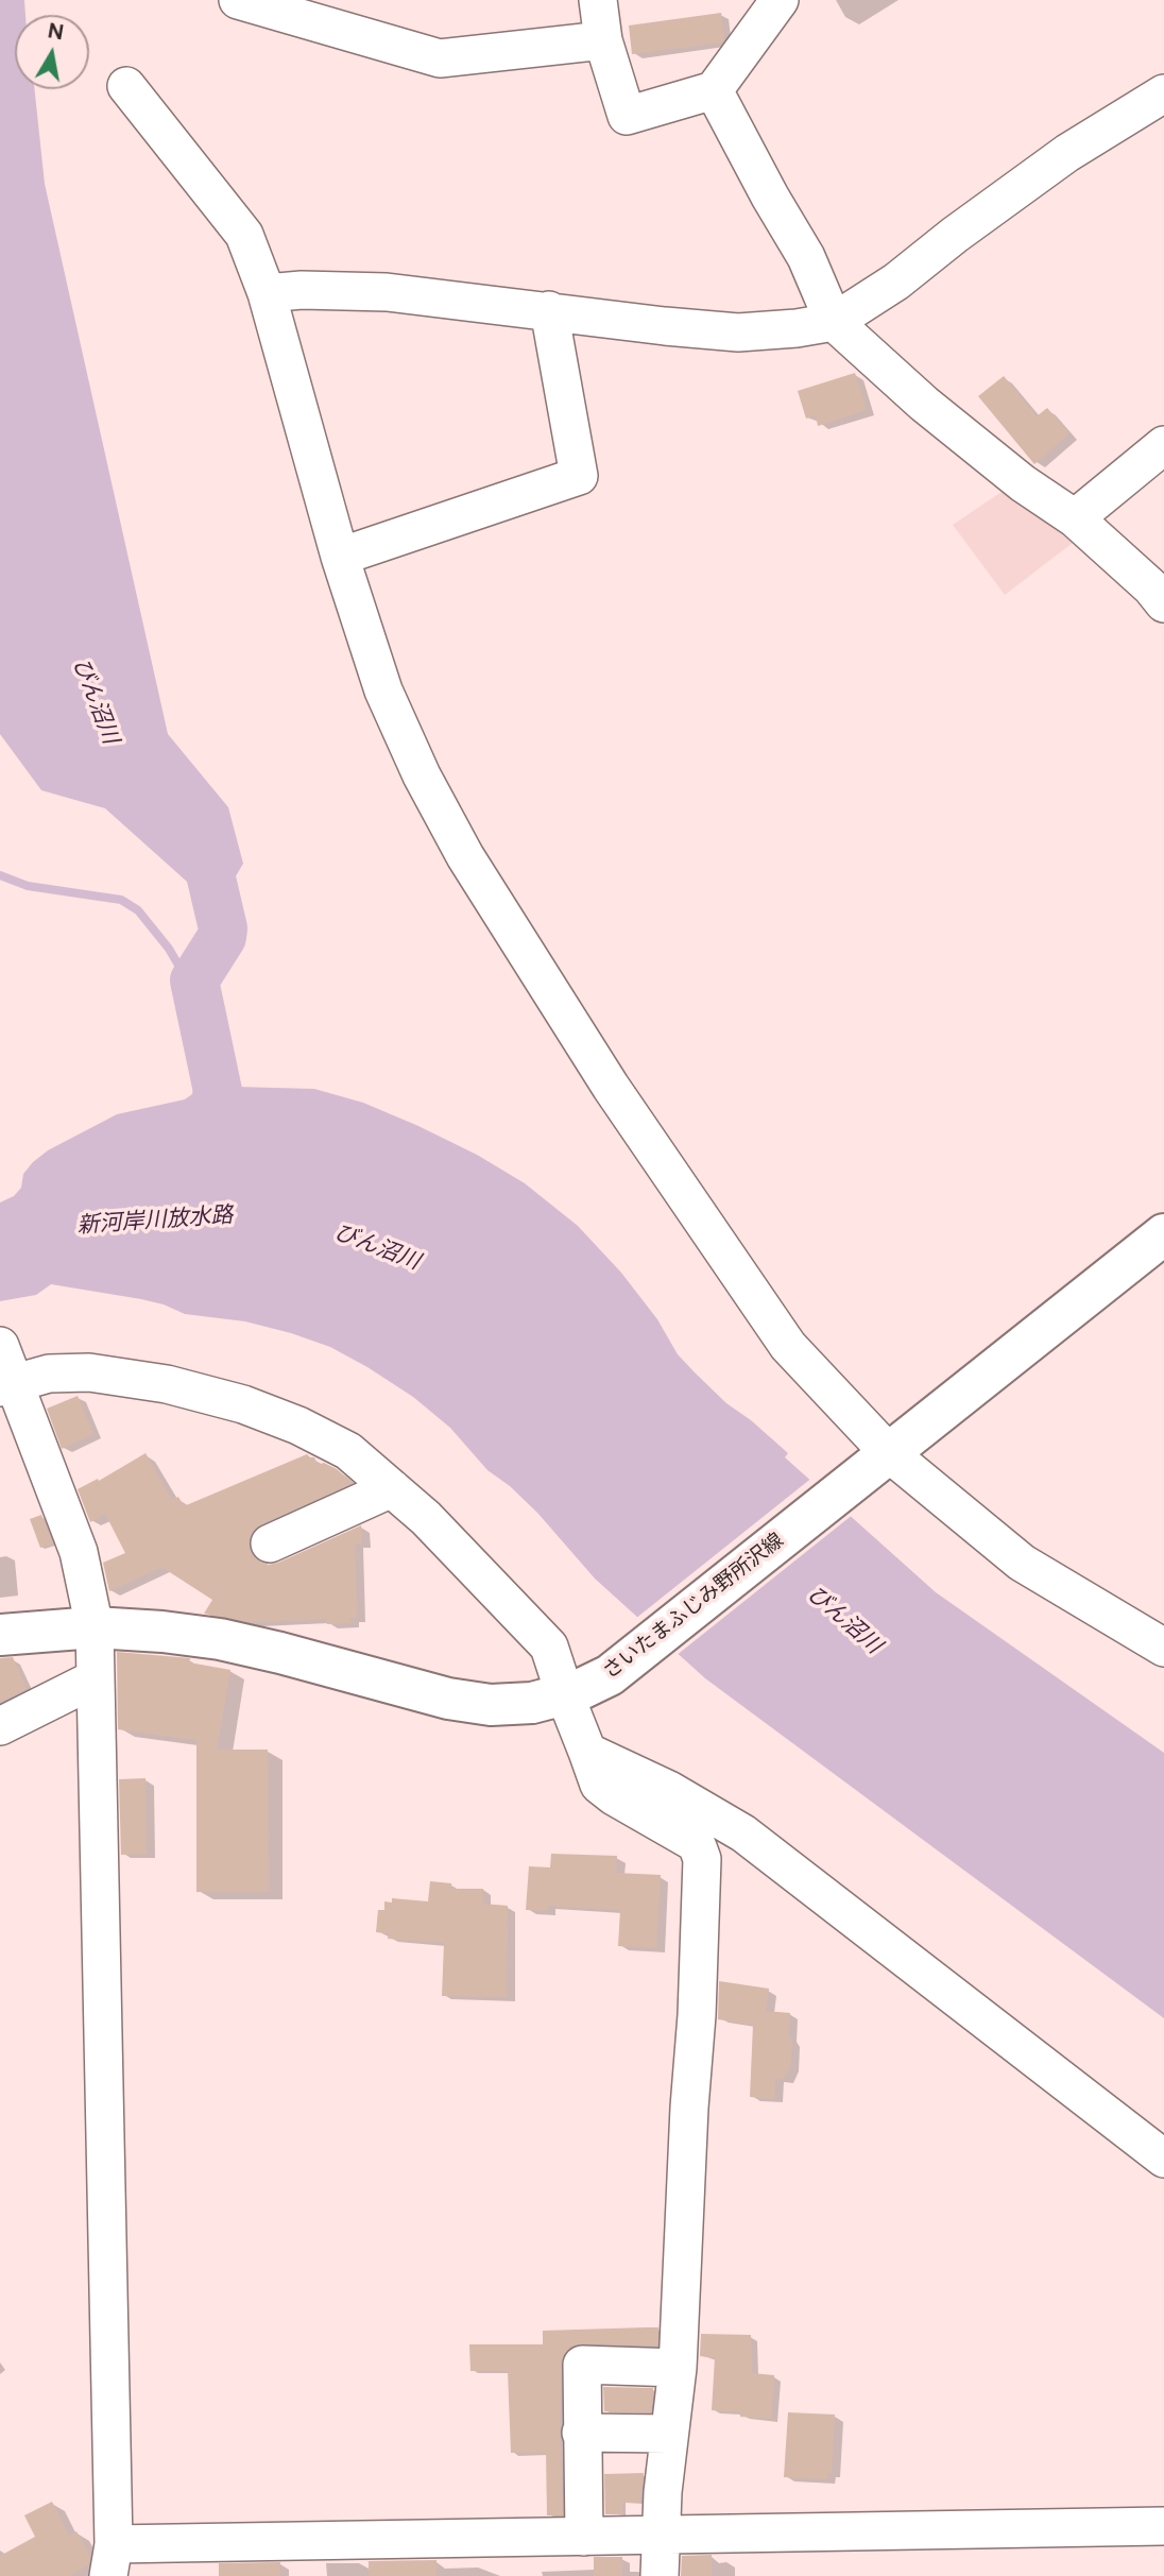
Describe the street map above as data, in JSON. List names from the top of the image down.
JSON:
{
  "streets": {
    "main road": ["さいたまふじみ野所沢線"]
  },
  "water": ["びん沼川", "新河岸川放水路"],
  "north": "top"
}
